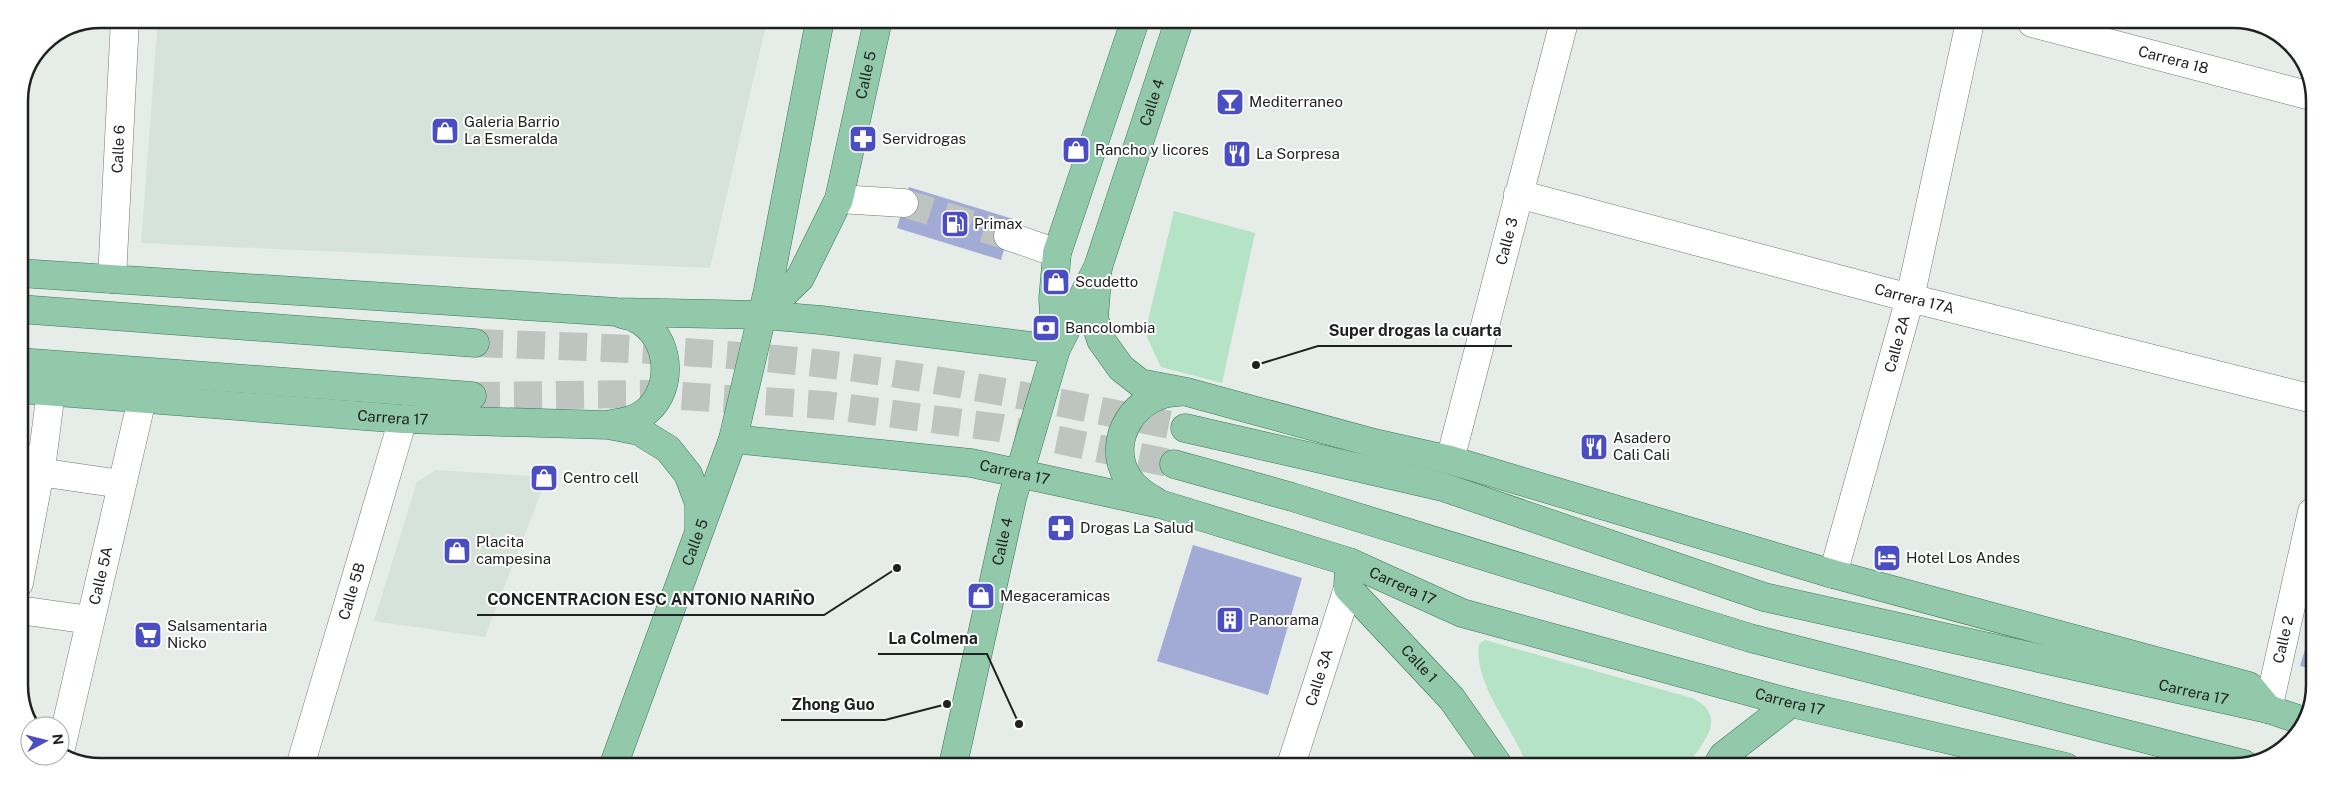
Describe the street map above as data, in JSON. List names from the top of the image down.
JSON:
{
  "streets": {
    "main road": [
      "Calle 5",
      "Calle 4",
      "Carrera 17",
      "Calle 1"
    ],
    "street": [
      "Carrera 18",
      "Calle 6",
      "Calle 3",
      "Carrera 17A",
      "Calle 2A",
      "Calle 5A",
      "Calle 5B",
      "Calle 2",
      "Calle 3A"
    ]
  },
  "crossings": [
    ["Calle 5", "Carrera 17"],
    ["Calle 4", "Carrera 17"],
    ["Calle 3", "Carrera 17A"],
    ["Carrera 17A", "Calle 2A"],
    ["Carrera 17", "Calle 5A"],
    ["Carrera 17", "Calle 5B"],
    ["Carrera 17", "Calle 2"],
    ["Carrera 17", "Calle 1"],
    ["Carrera 17", "Calle 3A"],
    ["Calle 1", "Calle 3A"]
  ],
  "places": {
    "bar": ["Mediterraneo"],
    "shop": [
      "Galeria Barrio La Esmeralda",
      "Rancho y licores",
      "Scudetto",
      "Centro cell",
      "Placita campesina",
      "Megaceramicas"
    ],
    "pharmacy": ["Servidrogas", "Drogas La Salud"],
    "restaurant": ["La Sorpresa", "Asadero Cali Cali"],
    "fuel station": ["Primax"],
    "bank": ["Bancolombia"],
    "other": [
      "Super drogas la cuarta",
      "CONCENTRACION ESC ANTONIO NARIÑO",
      "Zhong Guo",
      "La Colmena"
    ],
    "hotel": ["Hotel Los Andes"],
    "building": ["Panorama"],
    "supermarket": ["Salsamentaria Nicko"]
  },
  "north": "right"
}
